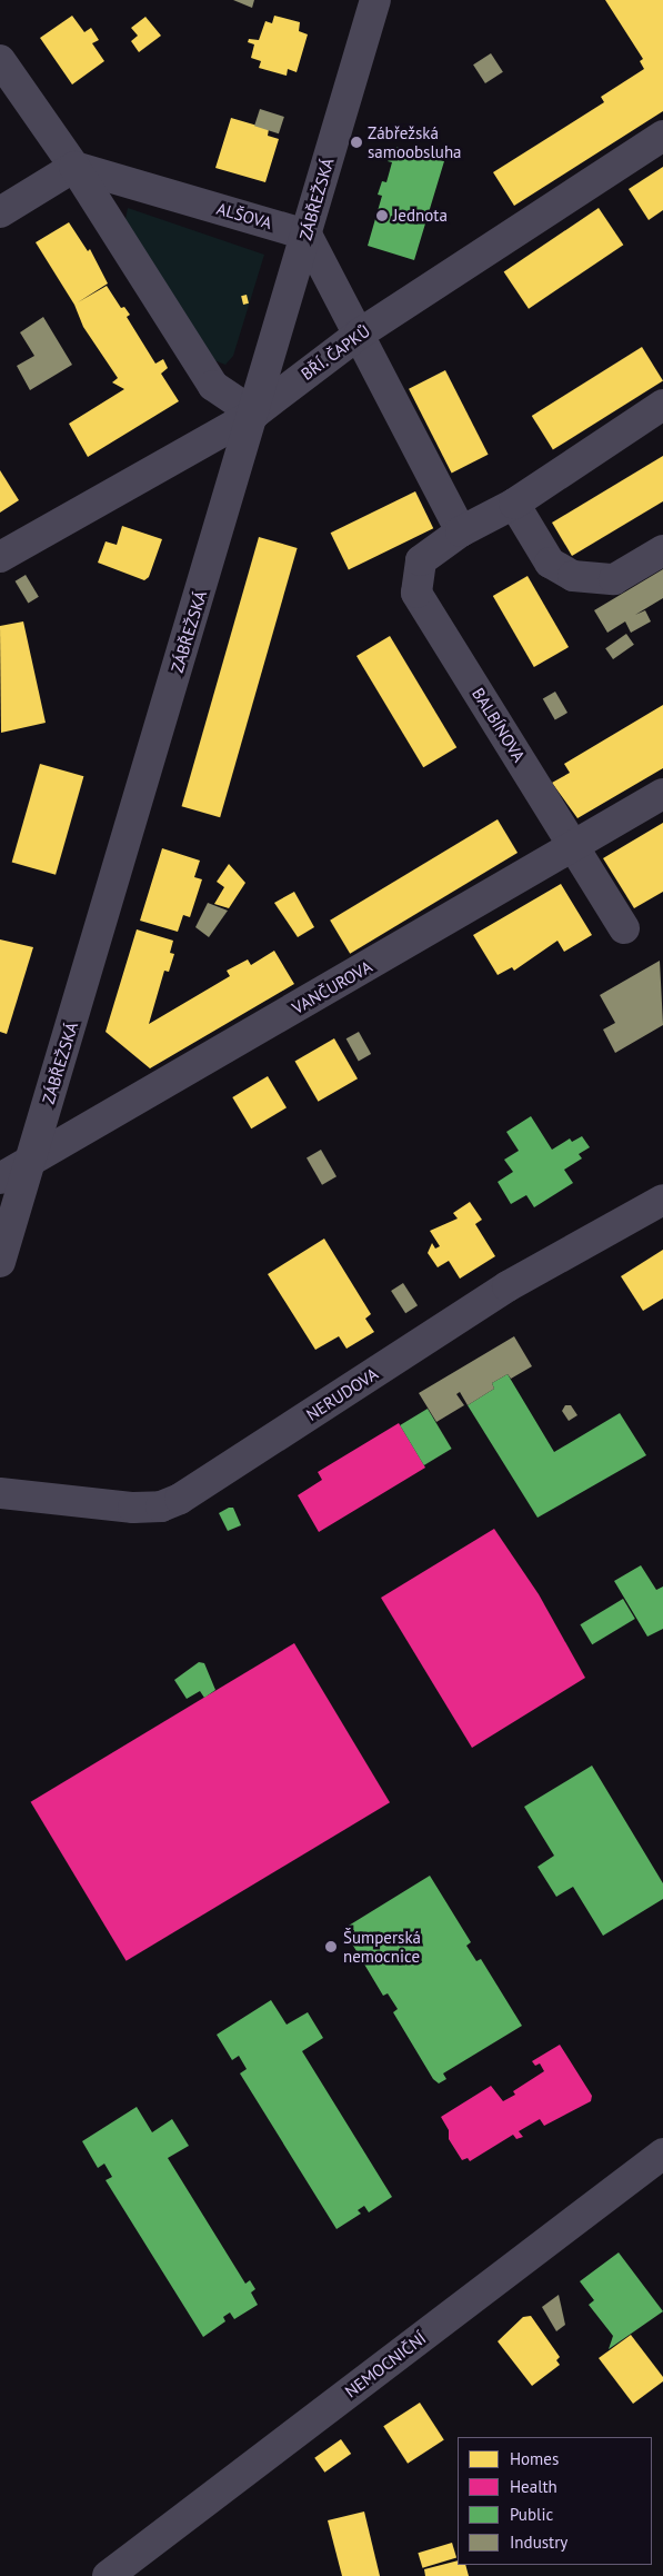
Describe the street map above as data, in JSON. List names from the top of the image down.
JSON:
{
  "streets": {
    "street": [
      "ZÁBŘEŽSKÁ",
      "ALŠOVA",
      "BŘÍ. ČAPKŮ",
      "BALBÍNOVA",
      "VANČUROVA",
      "NERUDOVA",
      "NEMOCNIČNÍ"
    ]
  },
  "crossings": [
    ["ZÁBŘEŽSKÁ", "ALŠOVA"],
    ["ZÁBŘEŽSKÁ", "BŘÍ. ČAPKŮ"],
    ["ZÁBŘEŽSKÁ", "VANČUROVA"],
    ["BALBÍNOVA", "VANČUROVA"]
  ],
  "places": ["Zábřežská samoobsluha", "Jednota", "Šumperská nemocnice"],
  "legend": [
    "Homes",
    "Health",
    "Public",
    "Industry"
  ]
}
